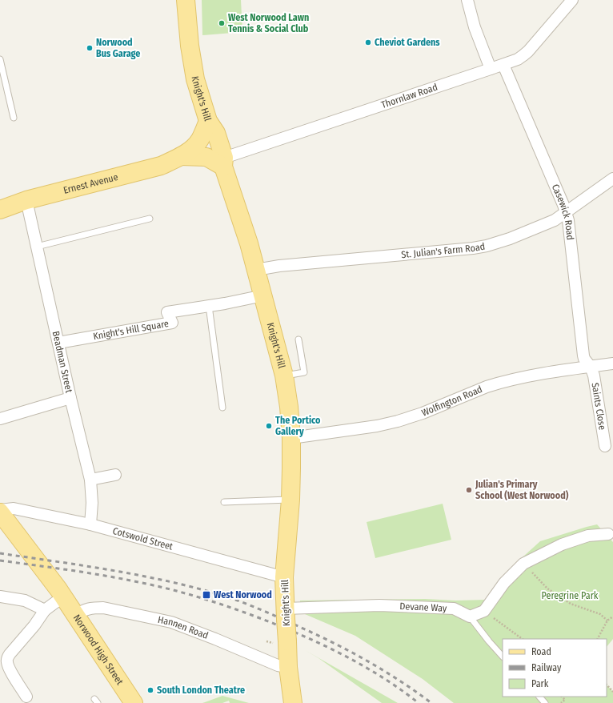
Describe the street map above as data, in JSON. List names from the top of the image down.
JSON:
{
  "streets": {
    "main road": ["Knight's Hill", "Ernest Avenue", "Norwood High Street"],
    "street": [
      "Thornlaw Road",
      "Casewick Road",
      "St. Julian's Farm Road",
      "Knight's Hill Square",
      "Beadman Street",
      "Wolfington Road",
      "Saints Close",
      "Cotswold Street",
      "Devane Way",
      "Hannen Road"
    ]
  },
  "crossings": [
    ["Thornlaw Road", "Knight's Hill"],
    ["Thornlaw Road", "Ernest Avenue"],
    ["Thornlaw Road", "Casewick Road"],
    ["Knight's Hill", "Ernest Avenue"],
    ["Knight's Hill", "St. Julian's Farm Road"],
    ["Knight's Hill", "Knight's Hill Square"],
    ["Knight's Hill", "Wolfington Road"],
    ["Knight's Hill", "Cotswold Street"],
    ["Knight's Hill", "Devane Way"],
    ["Knight's Hill", "Hannen Road"],
    ["Ernest Avenue", "Beadman Street"],
    ["Casewick Road", "St. Julian's Farm Road"],
    ["Casewick Road", "Wolfington Road"],
    ["Casewick Road", "Saints Close"],
    ["Knight's Hill Square", "Beadman Street"],
    ["Beadman Street", "Cotswold Street"],
    ["Wolfington Road", "Saints Close"],
    ["Hannen Road", "Norwood High Street"]
  ],
  "parks": ["Peregrine Park"],
  "places": {
    "other": [
      "West Norwood Lawn Tennis & Social Club",
      "Cheviot Gardens",
      "Norwood Bus Garage",
      "The Portico Gallery",
      "Julian's Primary School (West Norwood)",
      "South London Theatre"
    ],
    "transit": ["West Norwood"]
  },
  "legend": ["Road", "Railway", "Park"]
}
